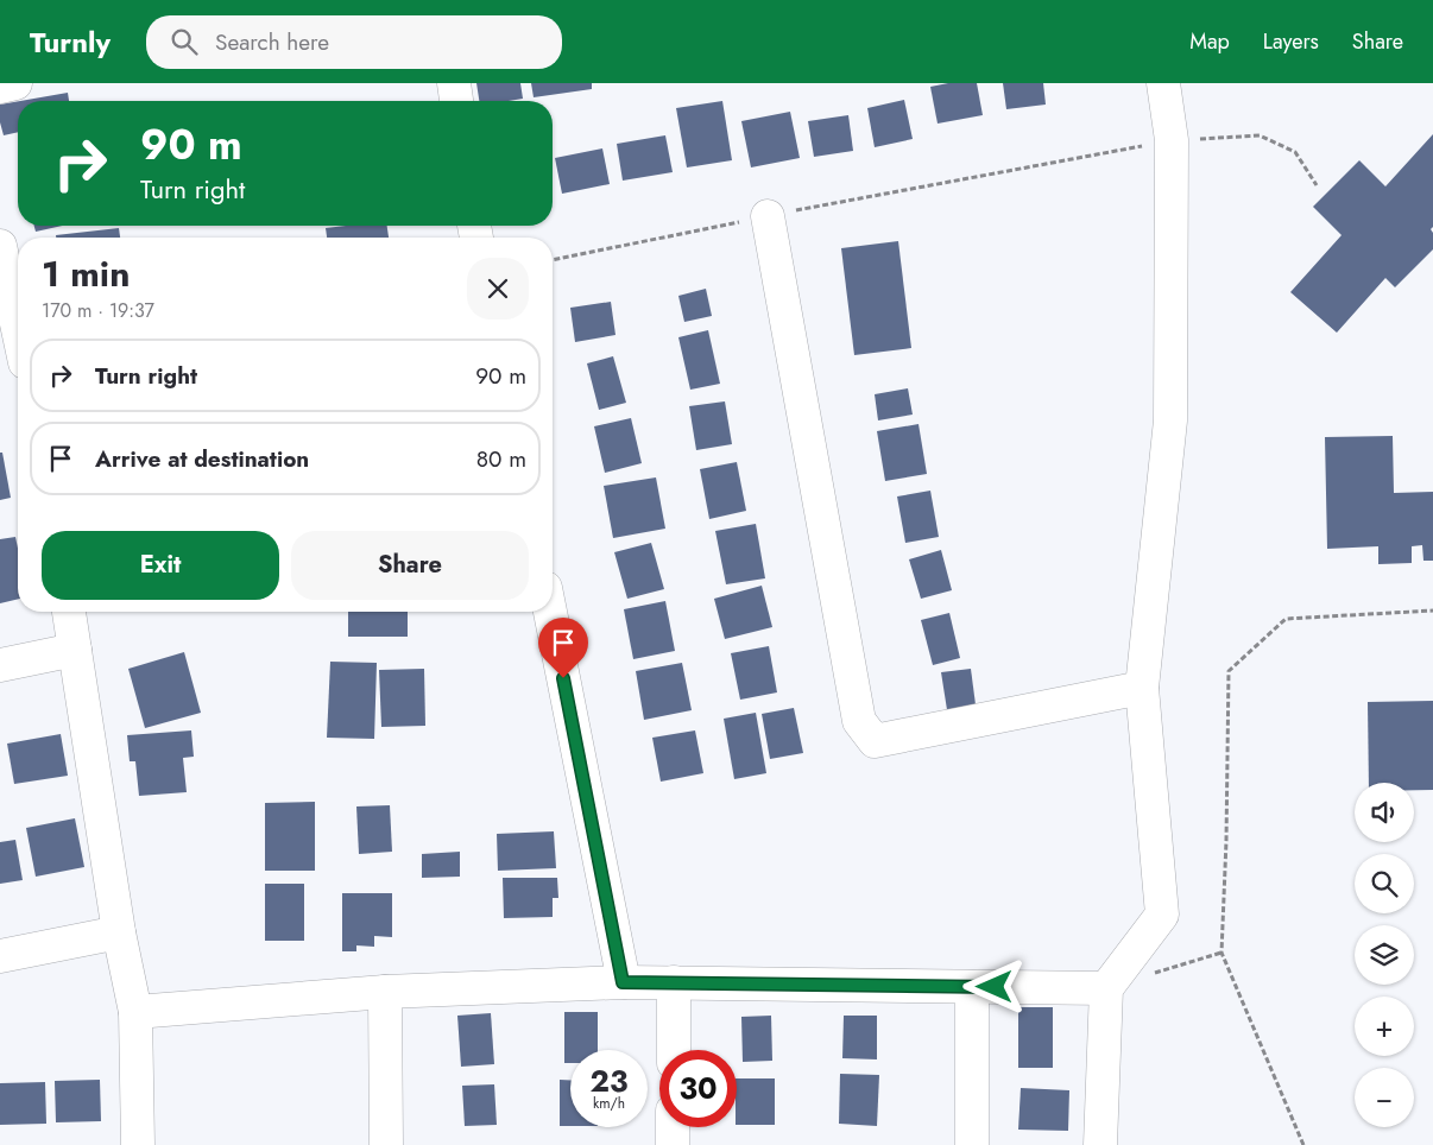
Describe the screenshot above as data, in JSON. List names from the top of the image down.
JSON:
{
  "page": {
    "header": "Turnly",
    "search": "Search here",
    "nav": ["Map", "Layers", "Share"],
    "turn": ["90 m", "Turn right"],
    "heading": ["1 min", "170 m · 19:37"],
    "list": [
      {
        "name": "Turn right",
        "value": "90 m"
      },
      {
        "name": "Arrive at destination",
        "value": "80 m"
      }
    ],
    "buttons": ["Exit", "Share"],
    "map_buttons": ["+", "−"],
    "speed": "23 km/h",
    "limit": "30"
  }
}
